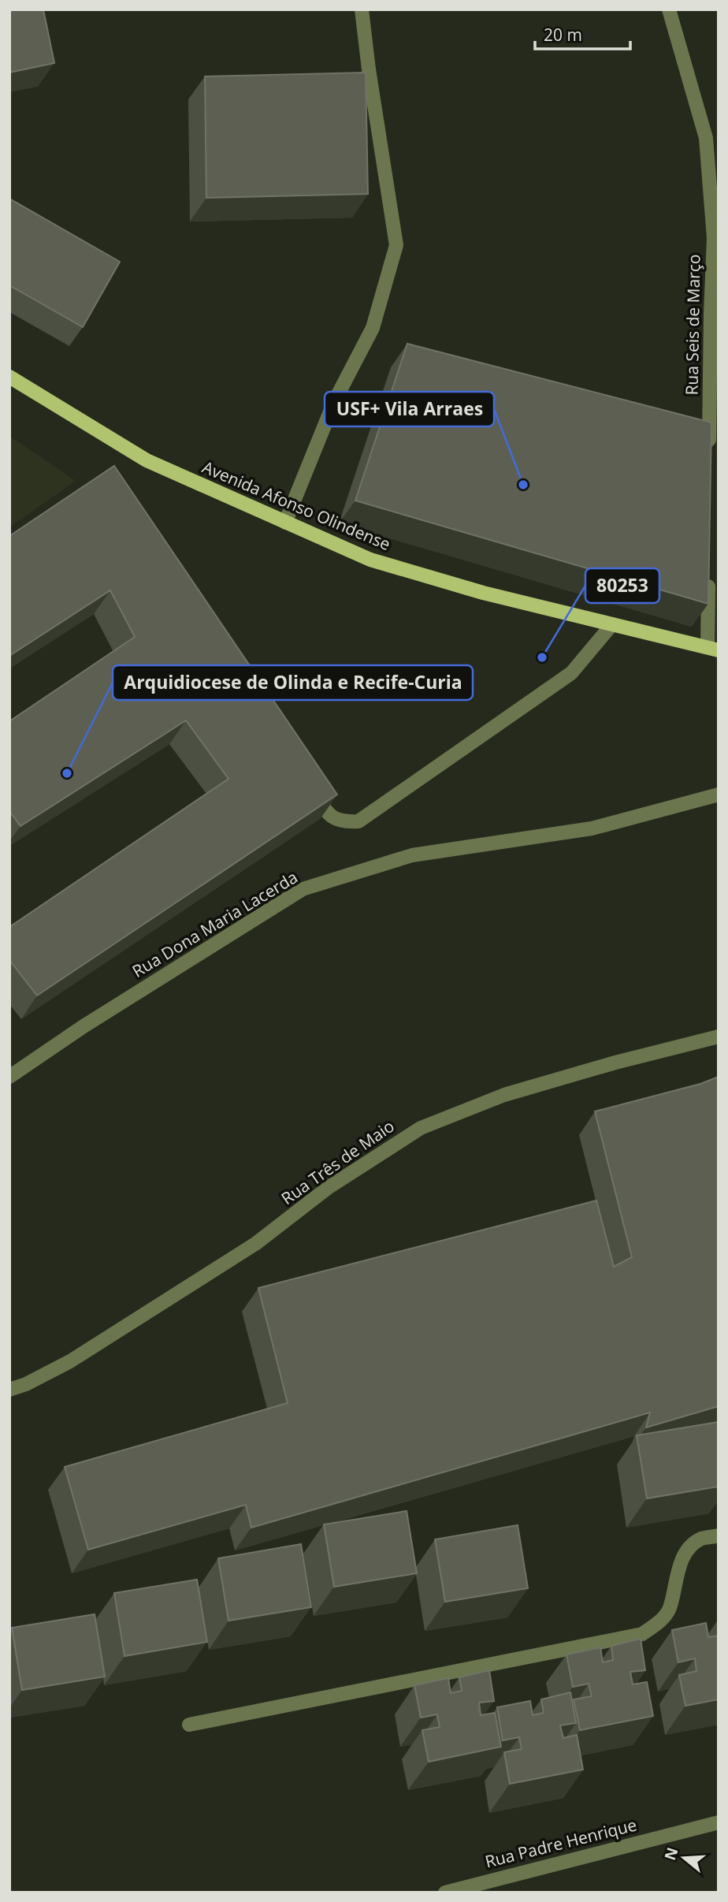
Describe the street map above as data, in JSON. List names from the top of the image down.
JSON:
{
  "streets": {
    "main road": ["Avenida Afonso Olindense"],
    "street": [
      "Rua Seis de Março",
      "Rua Dona Maria Lacerda",
      "Rua Três de Maio",
      "Rua Padre Henrique"
    ]
  },
  "places": ["USF+ Vila Arraes", "80253", "Arquidiocese de Olinda e Recife-Curia"],
  "scale_bar": "20 m",
  "north": "left"
}
